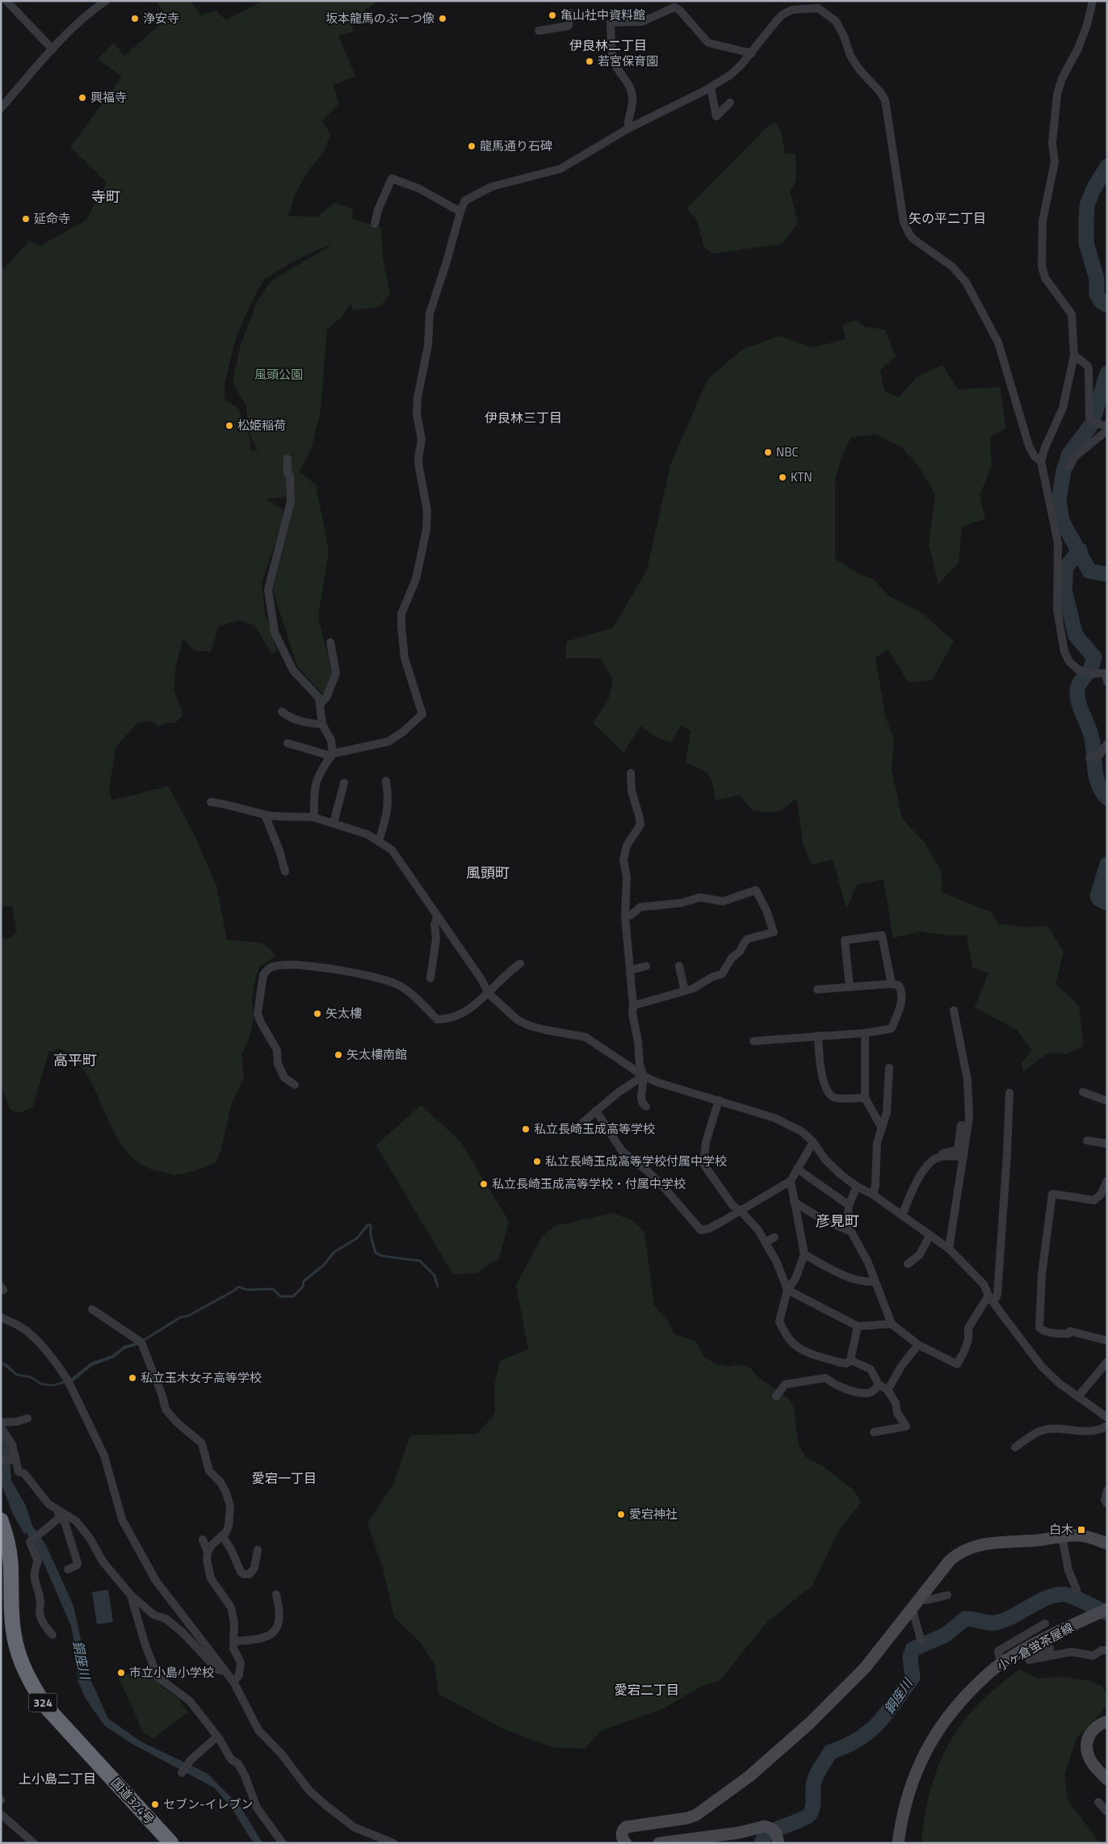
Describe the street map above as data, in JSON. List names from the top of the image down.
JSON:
{
  "streets": {
    "highway": ["324", "国道324号"],
    "street": ["小ヶ倉蛍茶屋線"]
  },
  "districts": [
    "伊良林二丁目",
    "寺町",
    "矢の平二丁目",
    "伊良林三丁目",
    "風頭町",
    "高平町",
    "彦見町",
    "愛宕一丁目",
    "愛宕二丁目",
    "上小島二丁目"
  ],
  "water": ["銅座川"],
  "parks": ["風頭公園"],
  "places": {
    "other": [
      "亀山社中資料館",
      "浄安寺",
      "坂本龍馬のぶーつ像",
      "若宮保育園",
      "興福寺",
      "龍馬通り石碑",
      "延命寺",
      "松姫稲荷",
      "NBC",
      "KTN",
      "矢太樓",
      "矢太樓南館",
      "私立長崎玉成高等学校",
      "私立長崎玉成高等学校付属中学校",
      "私立長崎玉成高等学校・付属中学校",
      "私立玉木女子高等学校",
      "愛宕神社",
      "市立小島小学校",
      "セブン-イレブン"
    ],
    "transit": ["白木"]
  }
}
